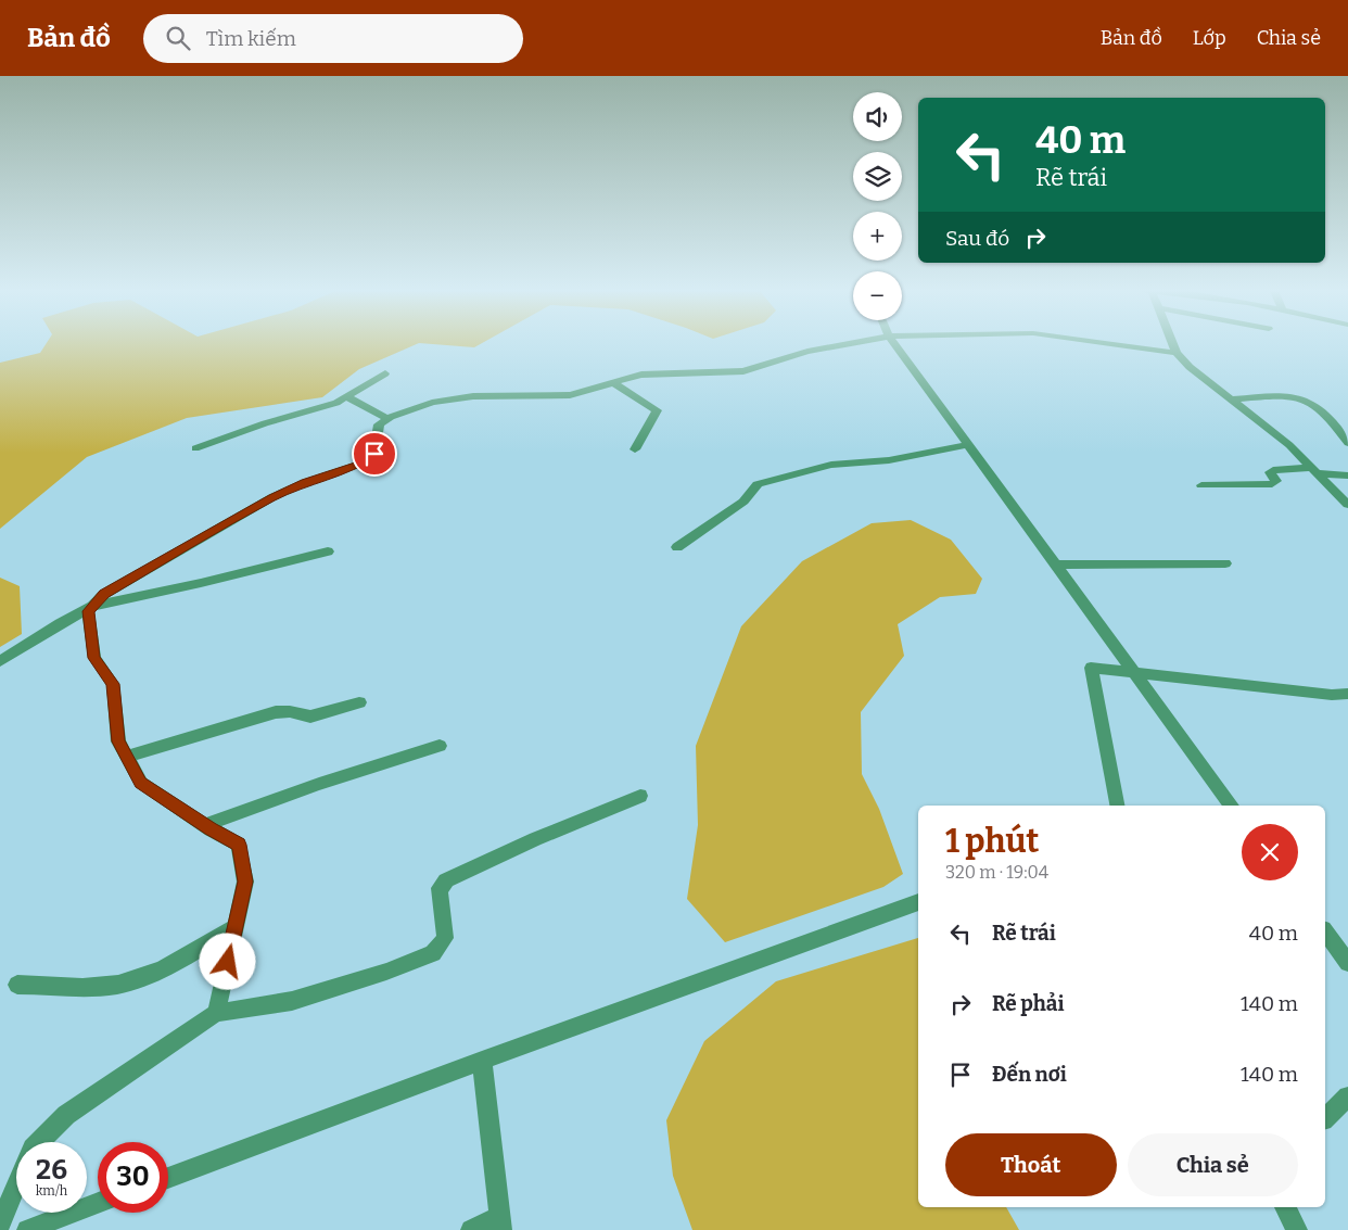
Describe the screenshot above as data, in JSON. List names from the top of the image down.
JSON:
{
  "page": {
    "header": "Bản đồ",
    "search": "Tìm kiếm",
    "nav": ["Bản đồ", "Lớp", "Chia sẻ"],
    "map_buttons": ["+", "−"],
    "turn": ["40 m", "Rẽ trái"],
    "then": "Sau đó",
    "heading": ["1 phút", "320 m · 19:04"],
    "list": [
      {
        "name": "Rẽ trái",
        "value": "40 m"
      },
      {
        "name": "Rẽ phải",
        "value": "140 m"
      },
      {
        "name": "Đến nơi",
        "value": "140 m"
      }
    ],
    "buttons": ["Thoát", "Chia sẻ"],
    "speed": "26 km/h",
    "limit": "30"
  }
}
